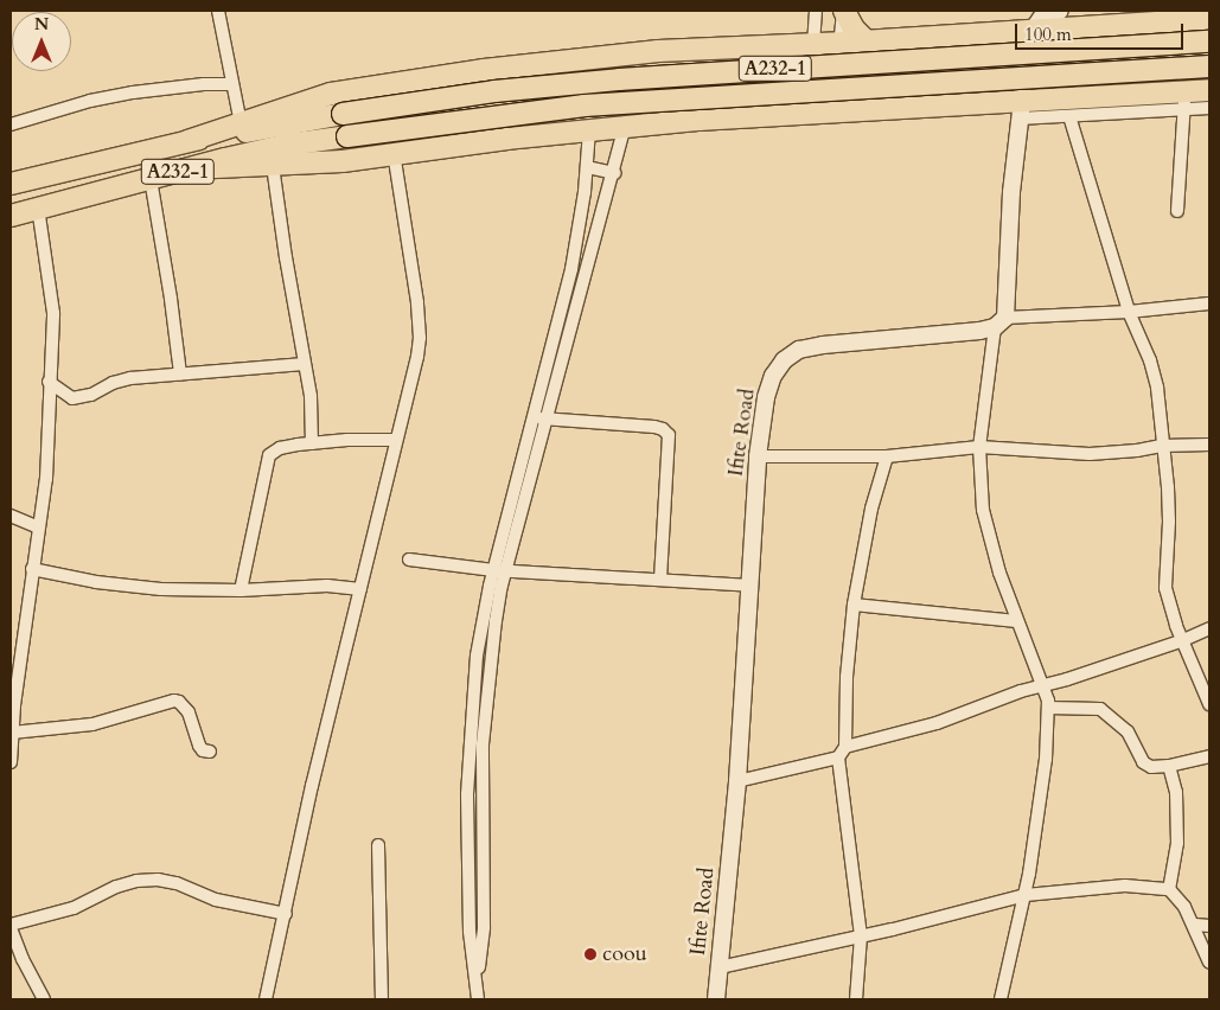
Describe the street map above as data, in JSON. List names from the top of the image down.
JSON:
{
  "streets": {
    "highway": ["A232-1"],
    "street": ["Ifite Road"]
  },
  "places": ["coou"],
  "scale_bar": "100 m",
  "north": "top"
}
